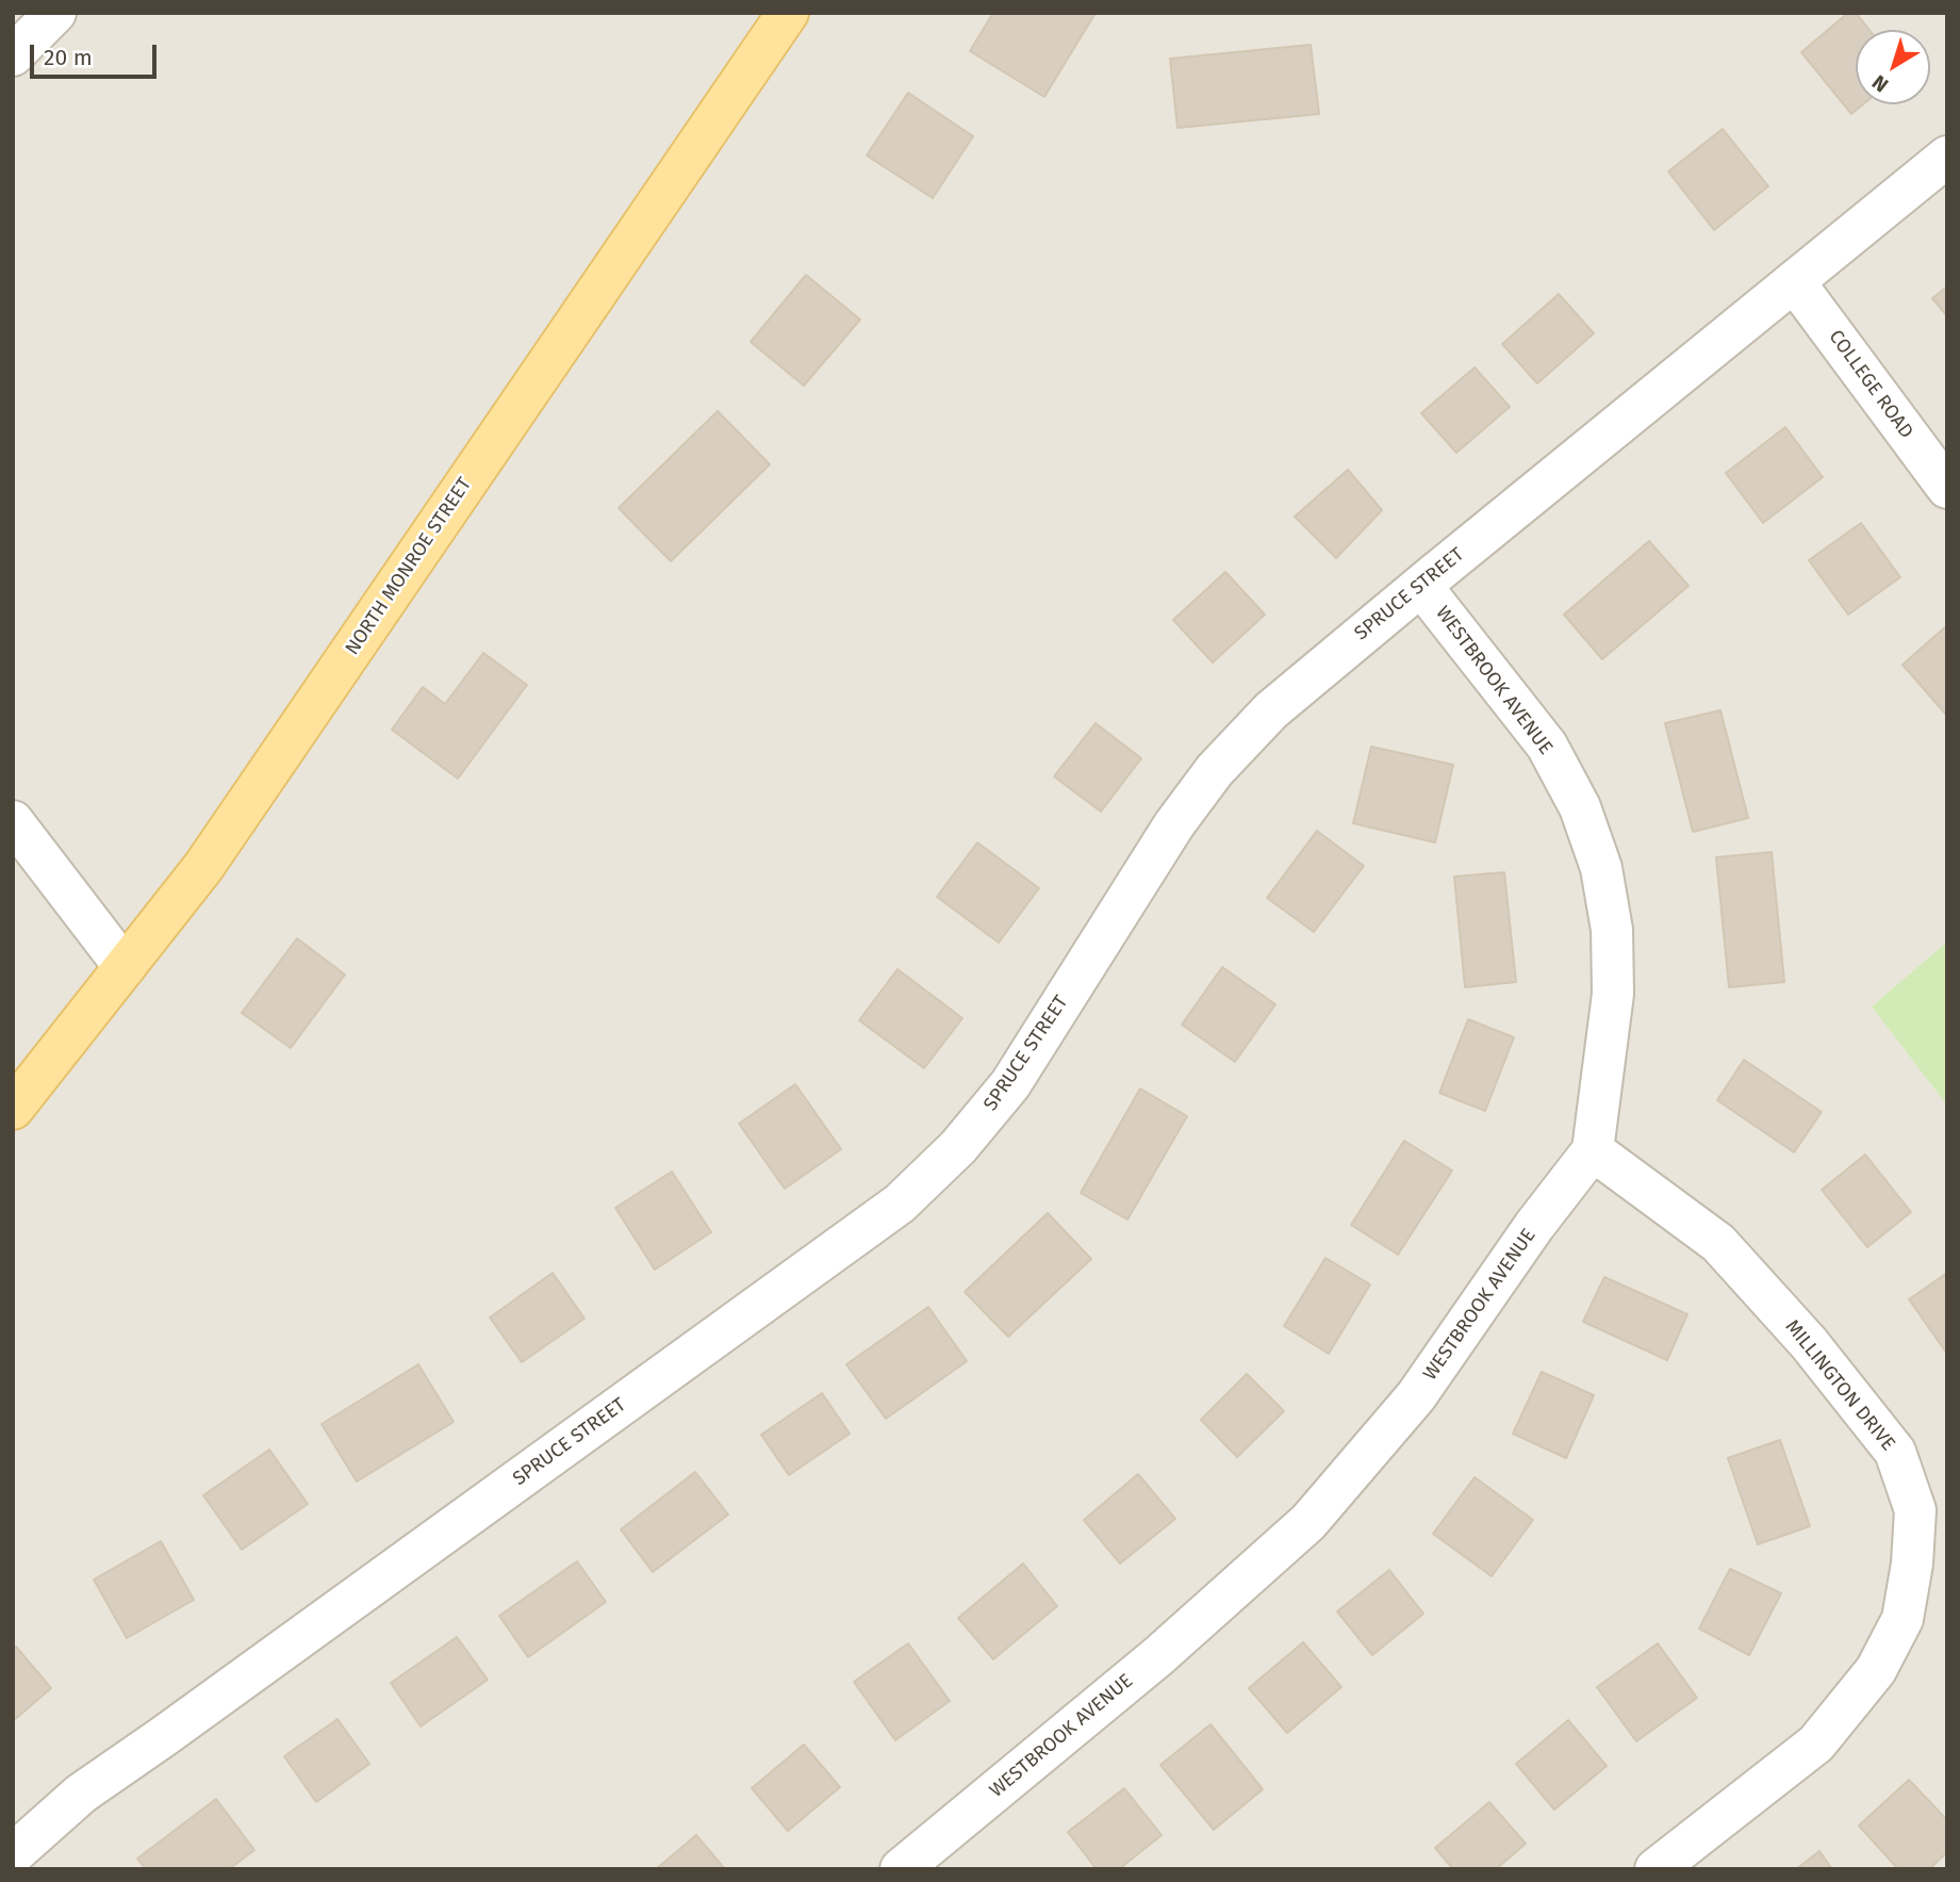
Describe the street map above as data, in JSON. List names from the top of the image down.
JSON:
{
  "streets": {
    "main road": ["NORTH MONROE STREET"],
    "street": [
      "COLLEGE ROAD",
      "SPRUCE STREET",
      "WESTBROOK AVENUE",
      "MILLINGTON DRIVE"
    ]
  },
  "crossings": [
    ["COLLEGE ROAD", "SPRUCE STREET"],
    ["SPRUCE STREET", "WESTBROOK AVENUE"],
    ["WESTBROOK AVENUE", "MILLINGTON DRIVE"]
  ],
  "scale_bar": "20 m",
  "north": "bottom left"
}
